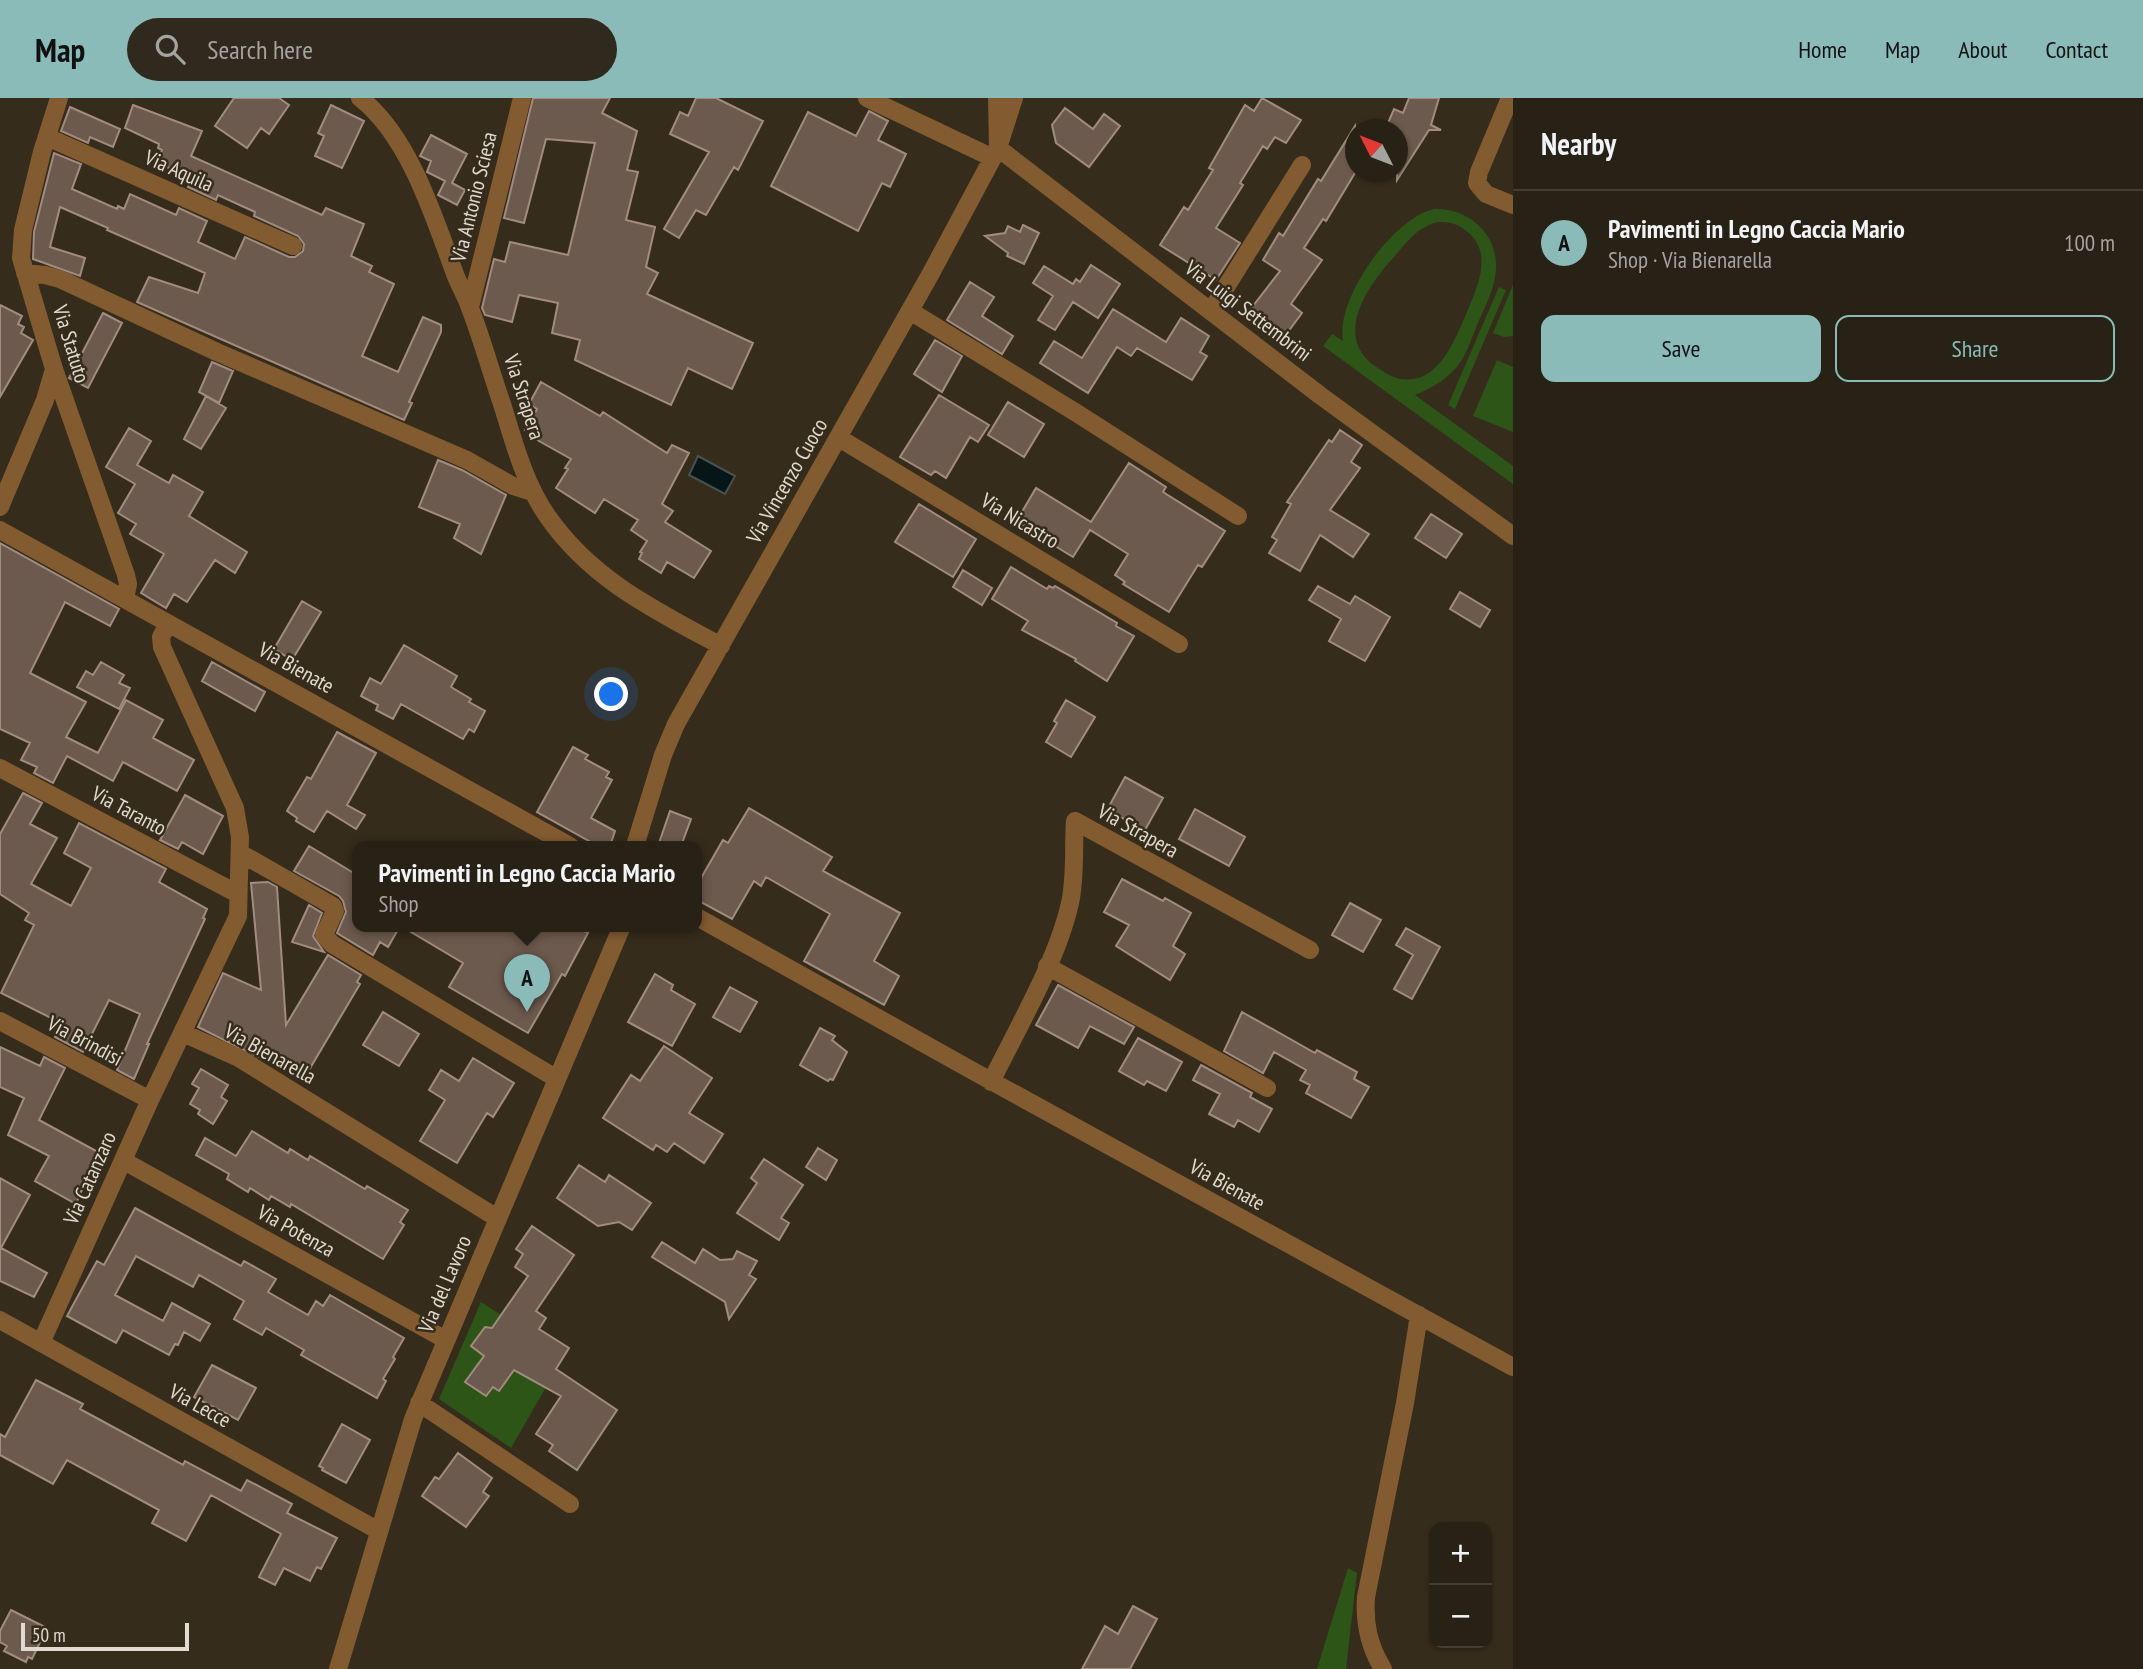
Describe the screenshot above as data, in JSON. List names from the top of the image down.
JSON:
{
  "streets": {
    "street": [
      "Via Aquila",
      "Via Antonio Sciesa",
      "Via Luigi Settembrini",
      "Via Statuto",
      "Via Strapera",
      "Via Vincenzo Cuoco",
      "Via Nicastro",
      "Via Bienate",
      "Via Taranto",
      "Via Brindisi",
      "Via Bienarella",
      "Via Catanzaro",
      "Via Potenza",
      "Via del Lavoro",
      "Via Lecce"
    ]
  },
  "crossings": [
    ["Via Aquila", "Via Statuto"],
    ["Via Antonio Sciesa", "Via Strapera"],
    ["Via Luigi Settembrini", "Via Vincenzo Cuoco"],
    ["Via Statuto", "Via Bienate"],
    ["Via Strapera", "Via Vincenzo Cuoco"],
    ["Via Strapera", "Via Bienate"],
    ["Via Vincenzo Cuoco", "Via Nicastro"],
    ["Via Brindisi", "Via Catanzaro"],
    ["Via Bienarella", "Via Catanzaro"],
    ["Via Bienarella", "Via del Lavoro"],
    ["Via Catanzaro", "Via Potenza"],
    ["Via Catanzaro", "Via Lecce"],
    ["Via Potenza", "Via del Lavoro"],
    ["Via del Lavoro", "Via Lecce"]
  ],
  "scale_bar": "50 m",
  "north": "top left",
  "page": {
    "header": "Map",
    "search": "Search here",
    "nav": [
      "Home",
      "Map",
      "About",
      "Contact"
    ],
    "heading": "Nearby",
    "list": [
      {
        "mark": "A",
        "name": "Pavimenti in Legno Caccia Mario",
        "note": "Shop · Via Bienarella",
        "value": "100 m"
      }
    ],
    "buttons": ["Save", "Share"],
    "popup": ["Pavimenti in Legno Caccia Mario", "Shop"],
    "pins": "A",
    "map_buttons": ["+", "−"],
    "scale": "50 m"
  }
}
